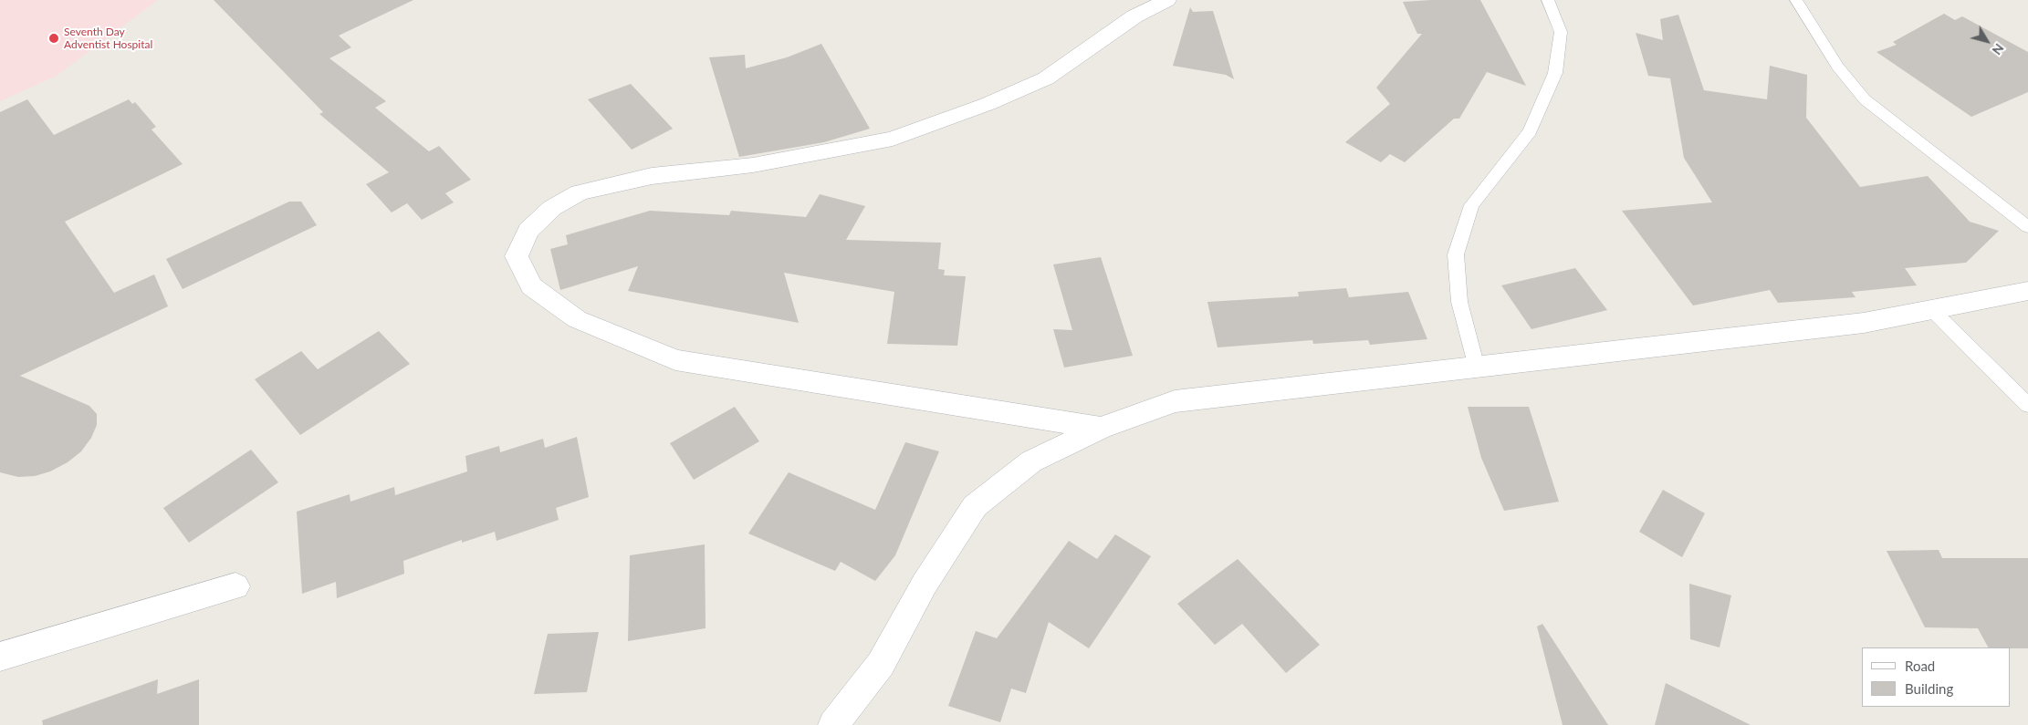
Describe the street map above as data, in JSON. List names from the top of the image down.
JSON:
{
  "places": ["Seventh Day Adventist Hospital"],
  "legend": ["Road", "Building"],
  "north": "bottom right"
}
